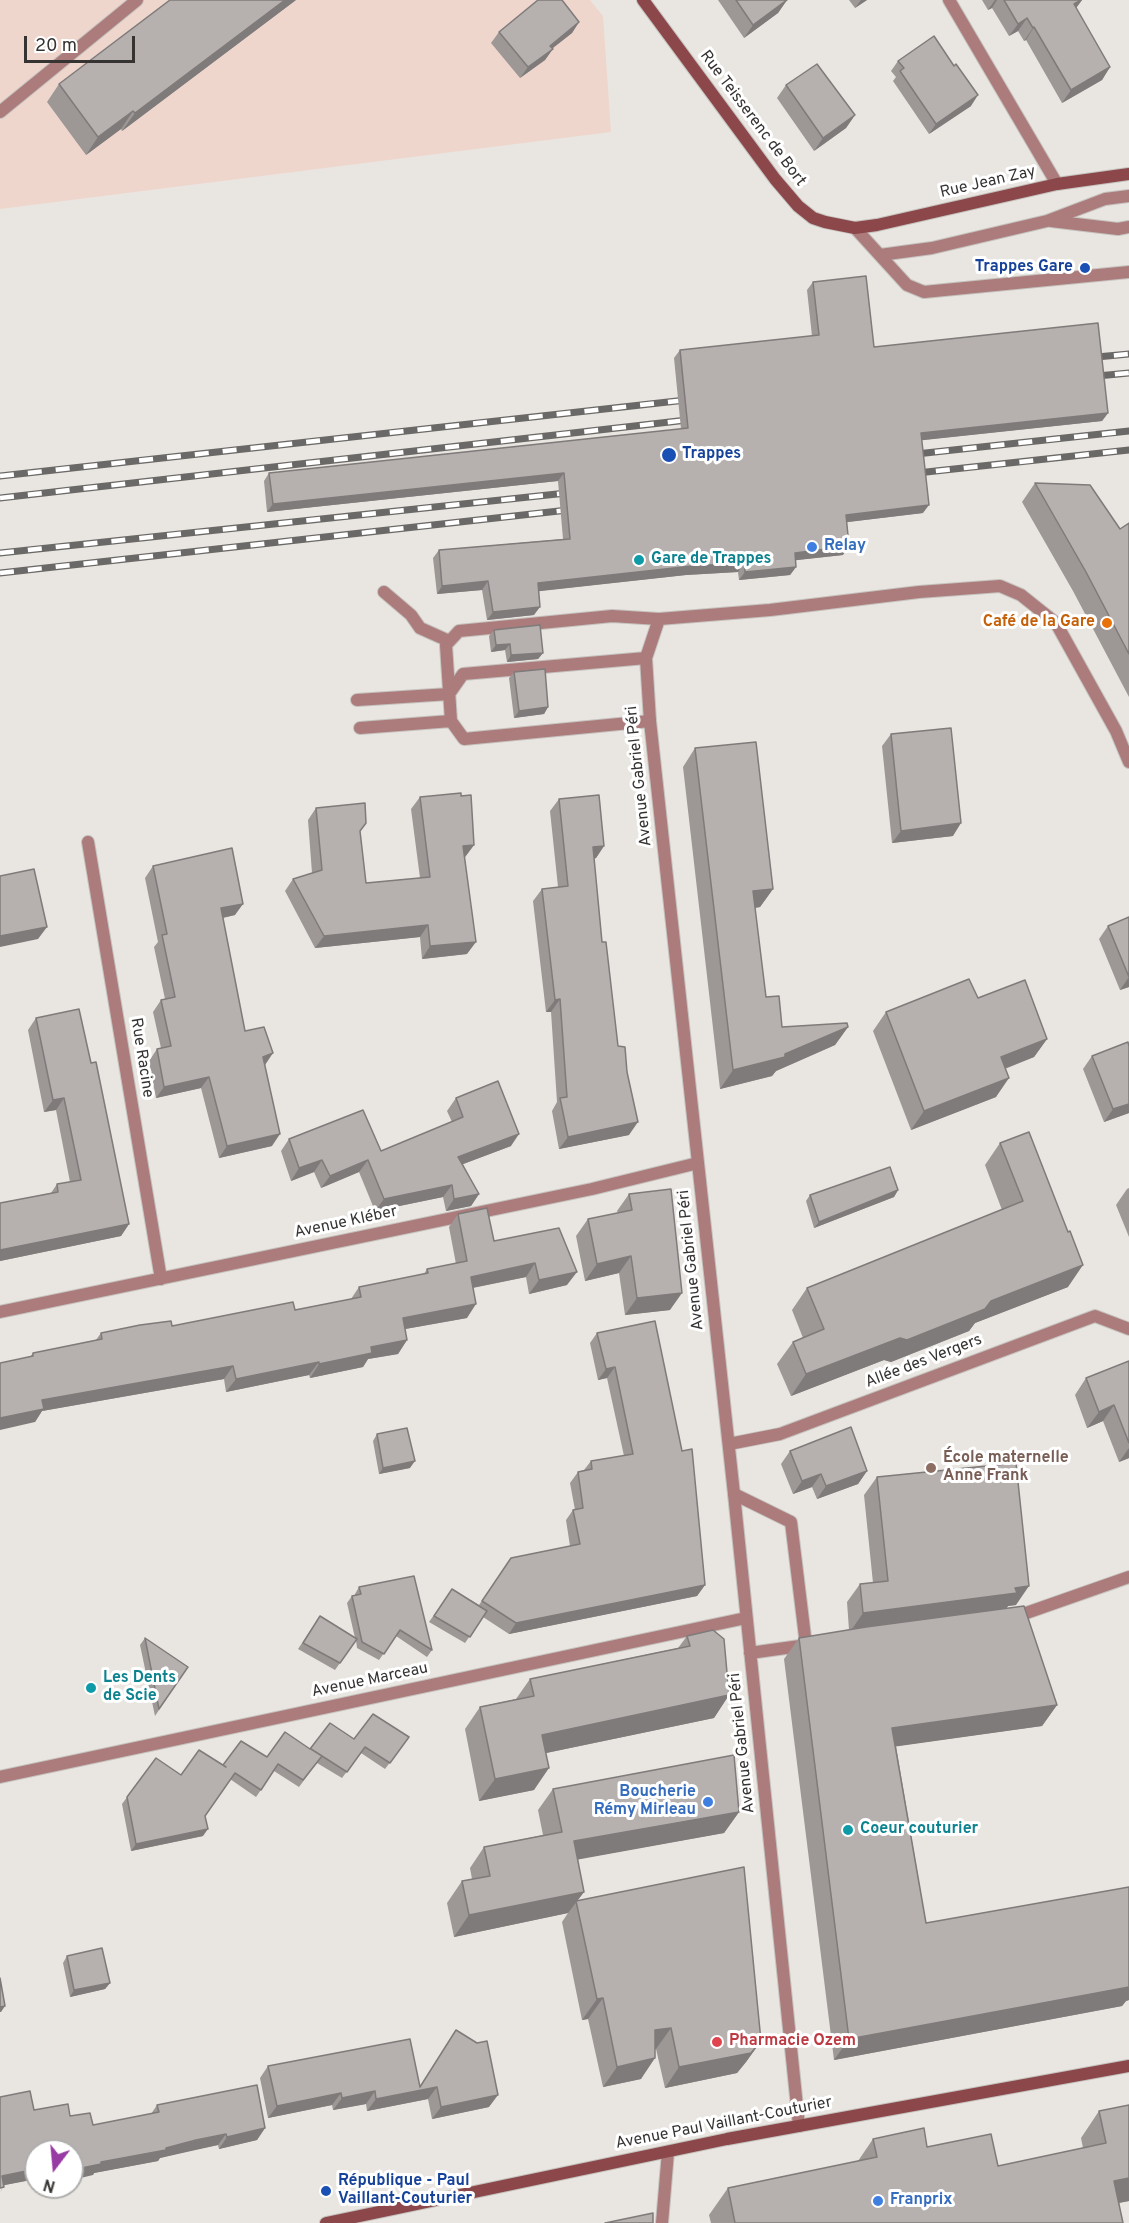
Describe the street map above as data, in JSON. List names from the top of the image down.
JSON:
{
  "streets": {
    "street": [
      "Rue Teisserenc de Bort",
      "Rue Jean Zay",
      "Avenue Gabriel Péri",
      "Rue Racine",
      "Avenue Kléber",
      "Allée des Vergers",
      "Avenue Marceau",
      "Avenue Paul Vaillant-Couturier"
    ]
  },
  "crossings": [
    ["Rue Teisserenc de Bort", "Rue Jean Zay"],
    ["Avenue Gabriel Péri", "Avenue Kléber"],
    ["Avenue Gabriel Péri", "Allée des Vergers"],
    ["Avenue Gabriel Péri", "Avenue Marceau"],
    ["Avenue Gabriel Péri", "Avenue Paul Vaillant-Couturier"],
    ["Rue Racine", "Avenue Kléber"]
  ],
  "places": [
    "Trappes Gare",
    "Trappes",
    "Relay",
    "Gare de Trappes",
    "Café de la Gare",
    "École maternelle Anne Frank",
    "Les Dents de Scie",
    "Boucherie Rémy Mirleau",
    "Coeur couturier",
    "Pharmacie Ozem",
    "République - Paul Vaillant-Couturier",
    "Franprix"
  ],
  "scale_bar": "20 m",
  "north": "bottom"
}
